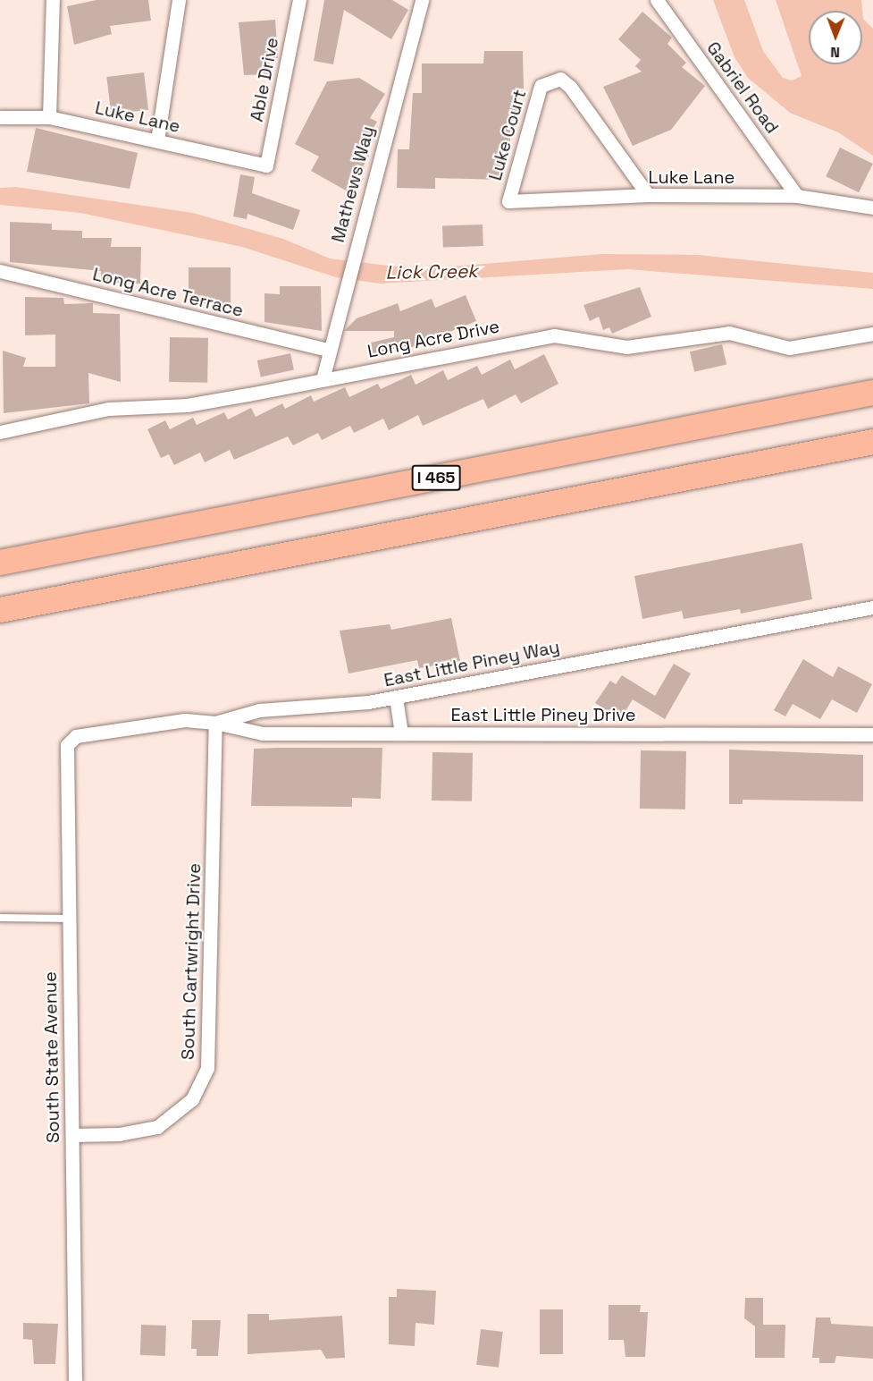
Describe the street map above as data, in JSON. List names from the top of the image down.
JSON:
{
  "streets": {
    "highway": ["I 465"],
    "street": [
      "Able Drive",
      "Gabriel Road",
      "Luke Lane",
      "Luke Court",
      "Mathews Way",
      "Long Acre Terrace",
      "Long Acre Drive",
      "East Little Piney Way",
      "East Little Piney Drive",
      "South Cartwright Drive",
      "South State Avenue"
    ]
  },
  "crossings": [
    ["Able Drive", "Luke Lane"],
    ["Gabriel Road", "Luke Lane"],
    ["Luke Lane", "Luke Court"],
    ["Mathews Way", "Long Acre Terrace"],
    ["Mathews Way", "Long Acre Drive"],
    ["East Little Piney Way", "East Little Piney Drive"],
    ["East Little Piney Way", "South Cartwright Drive"],
    ["East Little Piney Way", "South State Avenue"],
    ["East Little Piney Drive", "South Cartwright Drive"],
    ["South Cartwright Drive", "South State Avenue"]
  ],
  "water": ["Lick Creek"],
  "north": "bottom"
}
